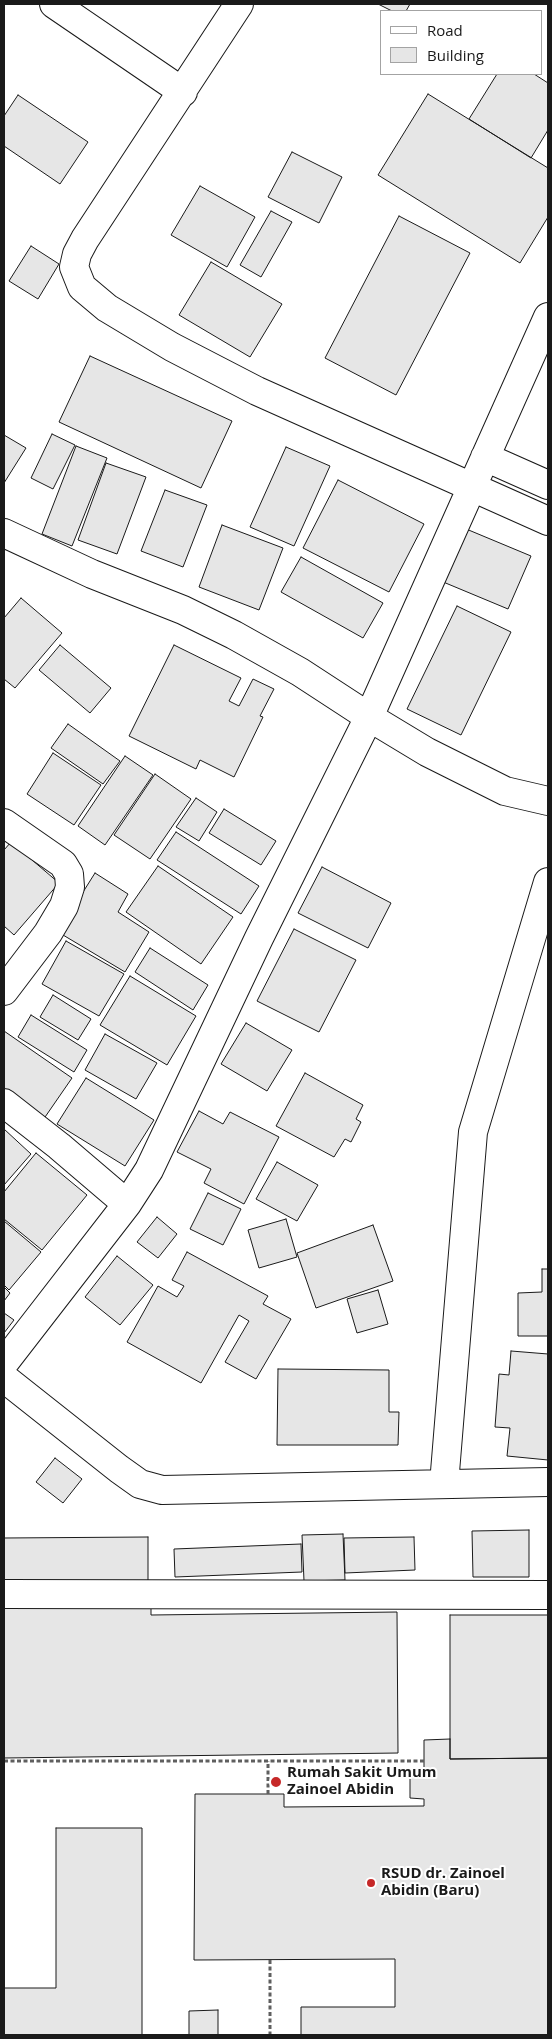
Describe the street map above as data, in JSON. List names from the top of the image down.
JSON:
{
  "places": ["Rumah Sakit Umum Zainoel Abidin", "RSUD dr. Zainoel Abidin (Baru)"],
  "legend": ["Road", "Building"]
}
